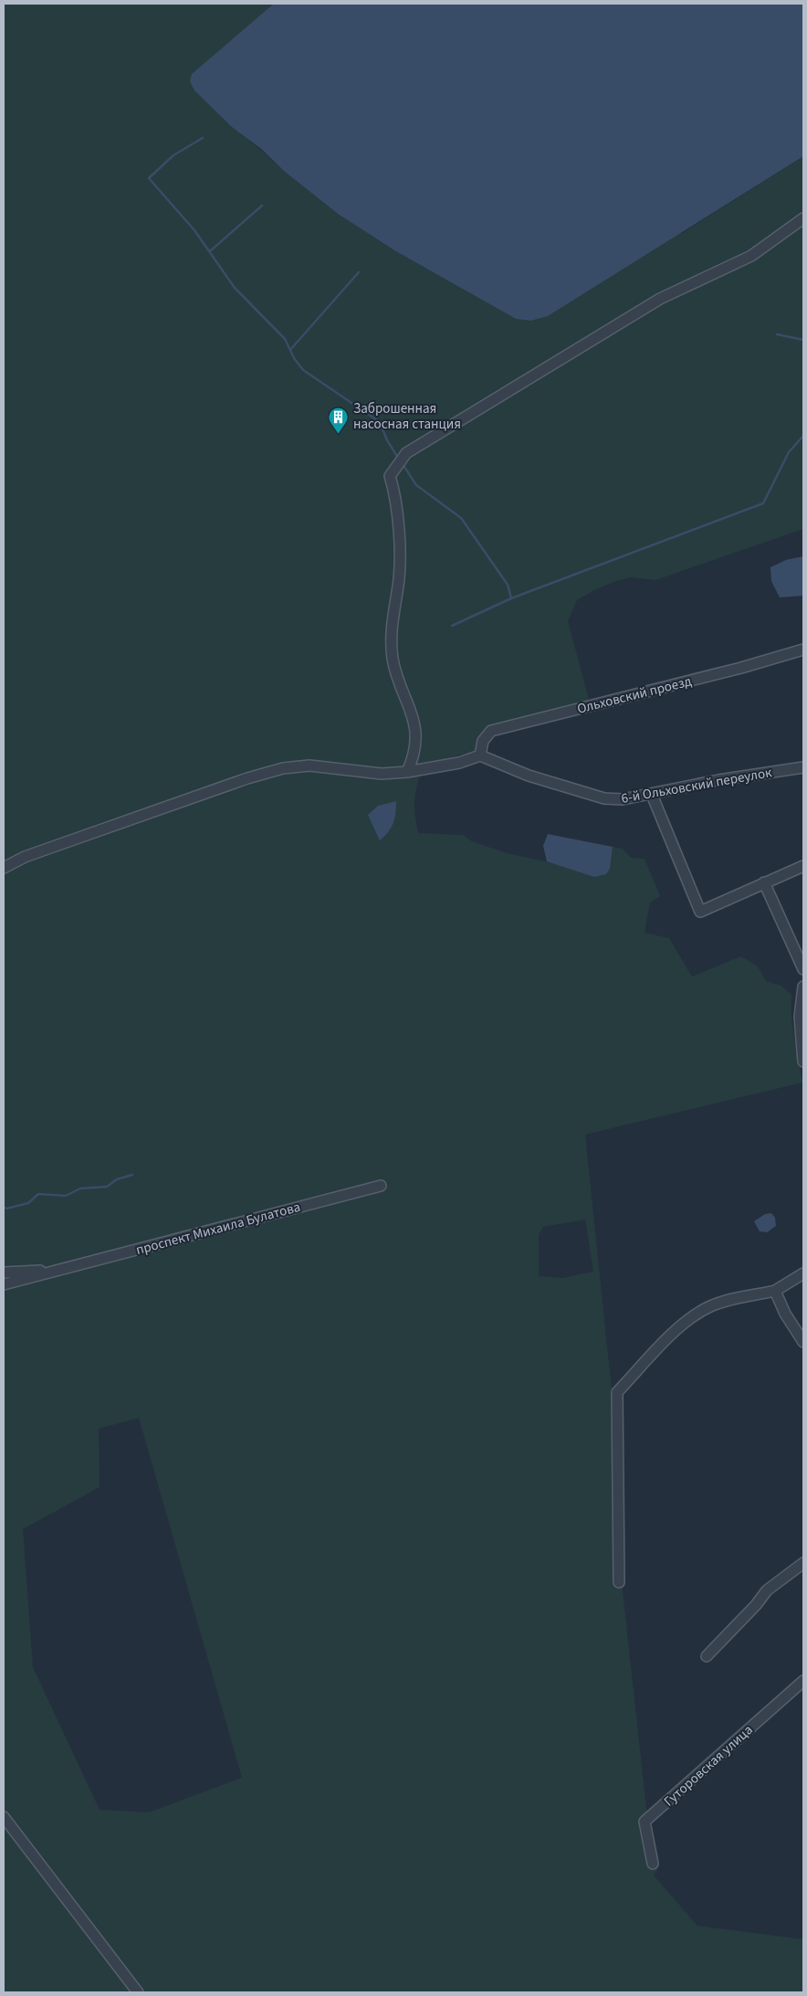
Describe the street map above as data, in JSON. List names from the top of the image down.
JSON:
{
  "streets": {
    "street": [
      "Ольховский проезд",
      "6-й Ольховский переулок",
      "проспект Михаила Булатова",
      "Гуторовская улица"
    ]
  },
  "crossings": [
    ["Ольховский проезд", "6-й Ольховский переулок"]
  ],
  "places": {
    "building": ["Заброшенная насосная станция"]
  }
}
